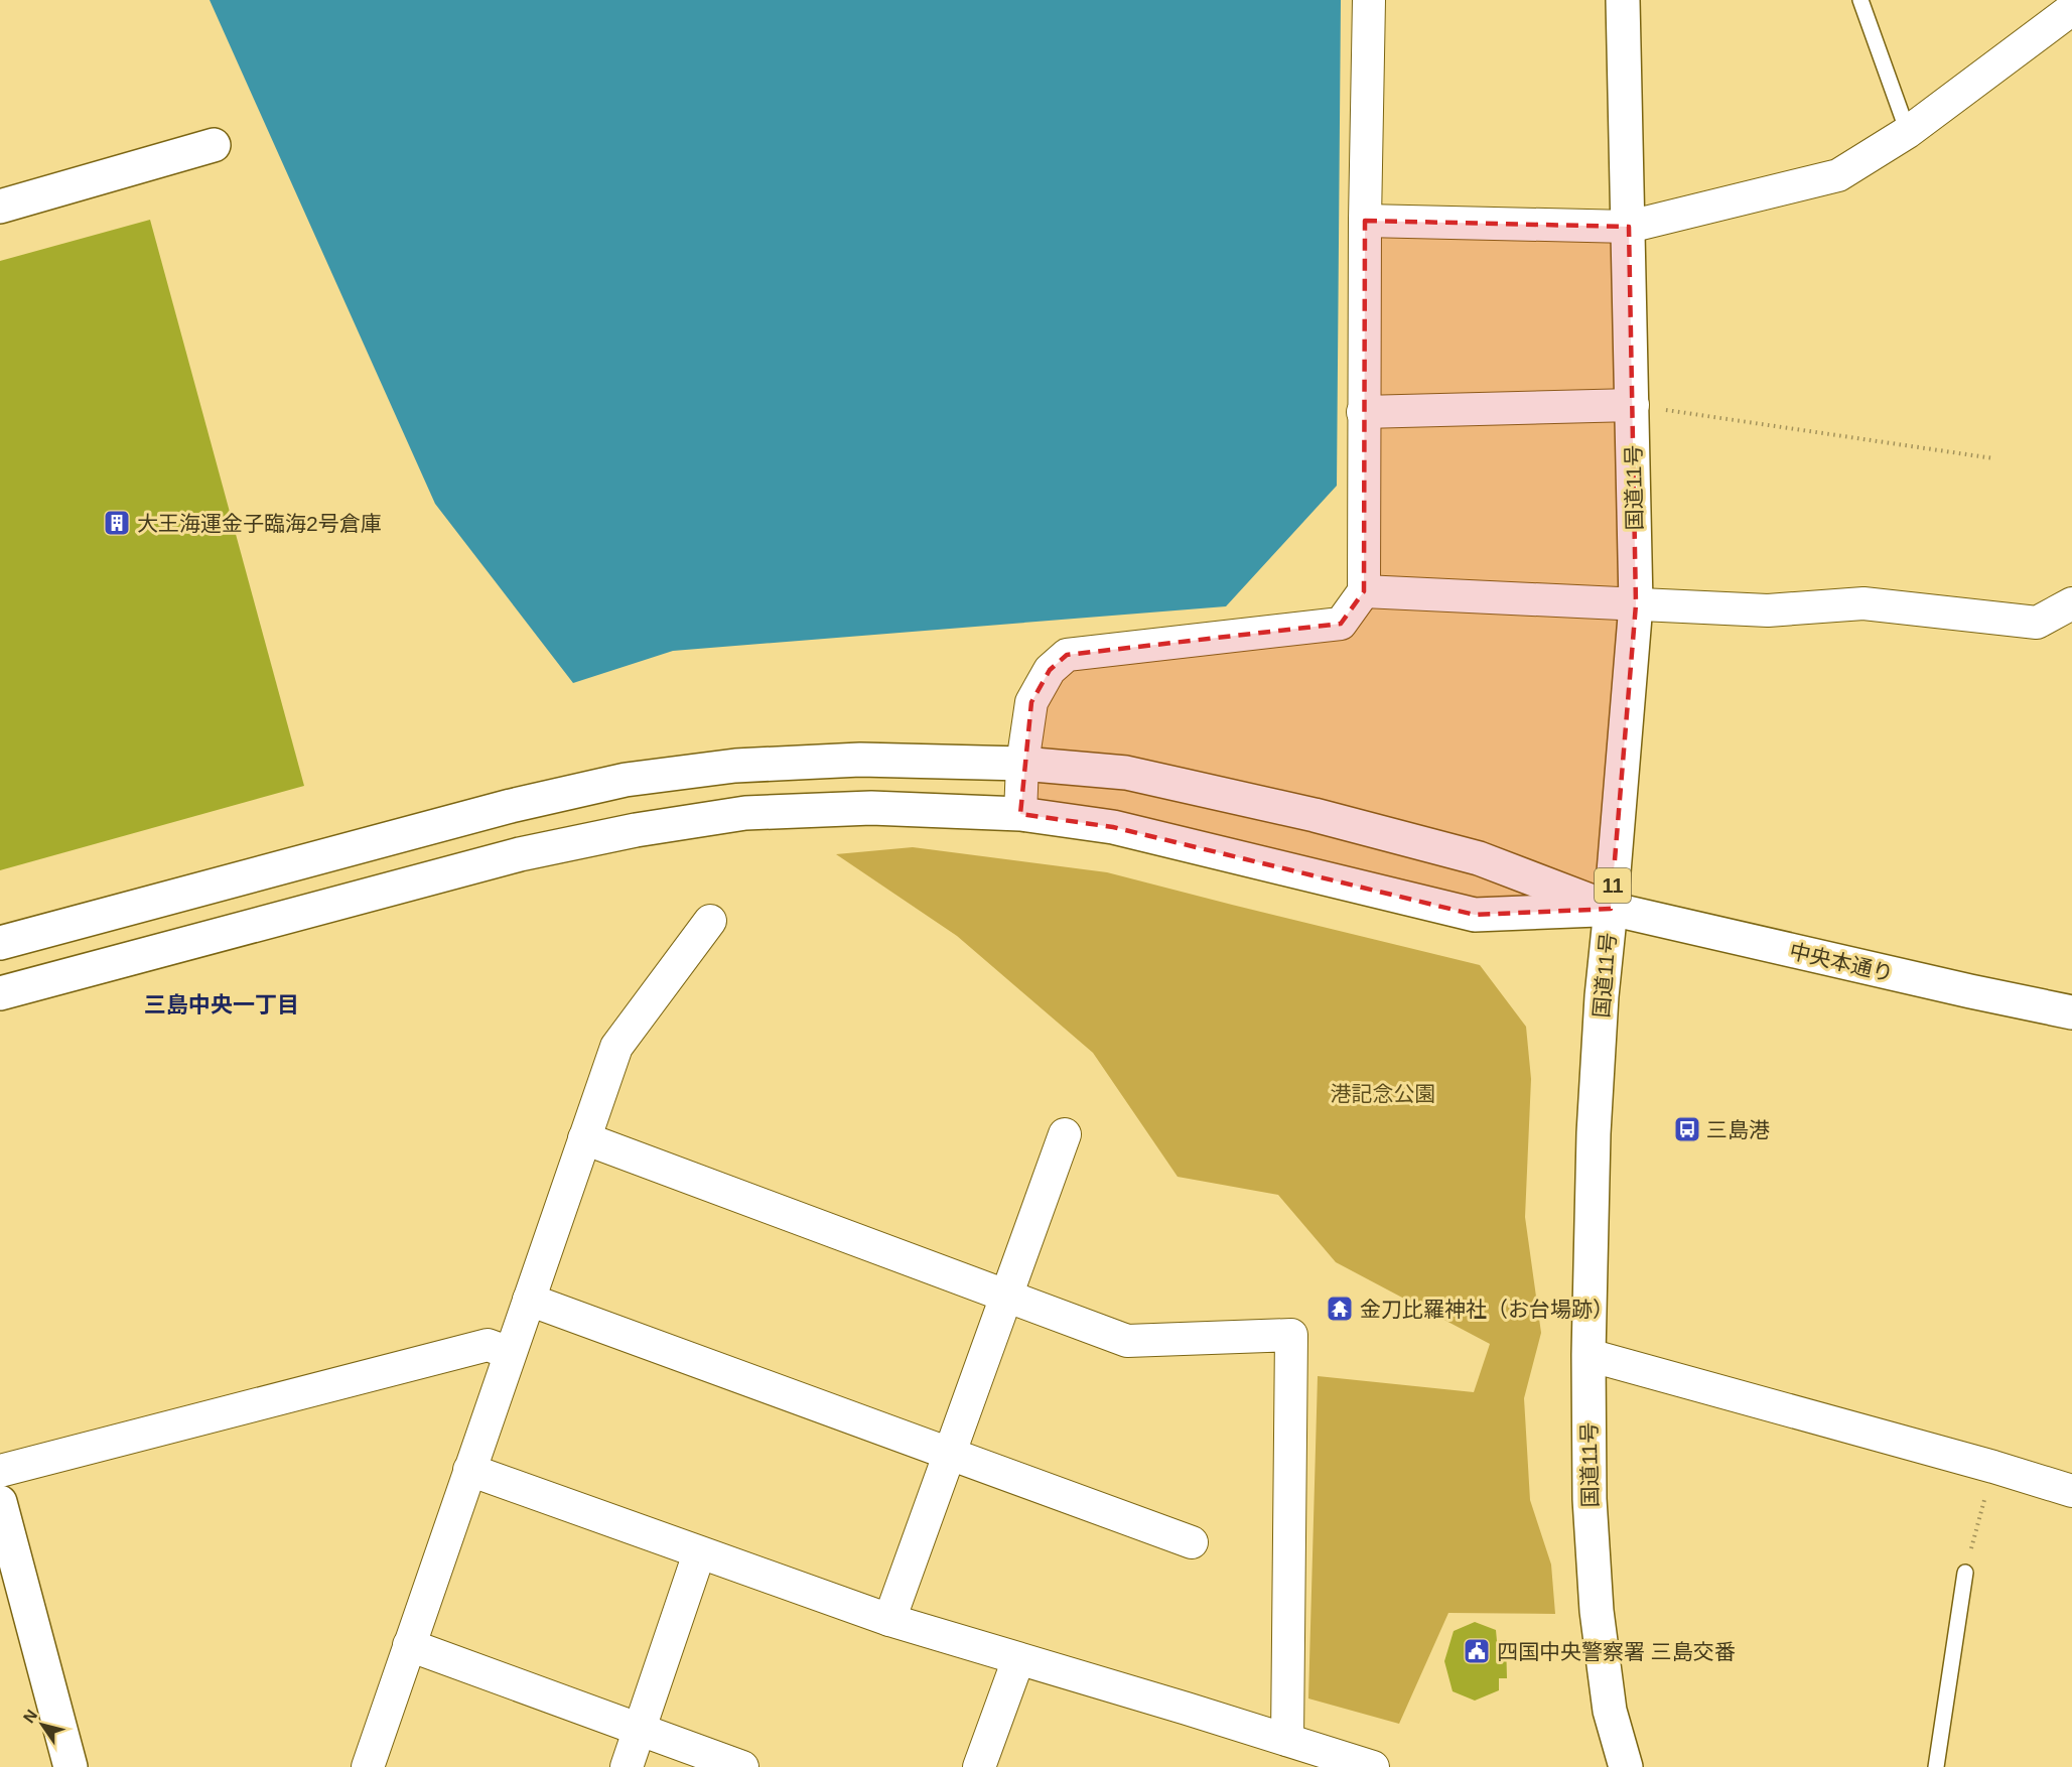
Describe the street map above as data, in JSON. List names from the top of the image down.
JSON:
{
  "streets": {
    "main road": ["国道11号", "11", "中央本通り"]
  },
  "crossings": [
    ["国道11号", "中央本通り"]
  ],
  "districts": ["三島中央一丁目"],
  "parks": ["港記念公園"],
  "places": {
    "building": ["大王海運金子臨海2号倉庫"],
    "bus stop": ["三島港"],
    "temple": ["金刀比羅神社（お台場跡）"],
    "public building": ["四国中央警察署 三島交番"]
  },
  "north": "top left"
}
